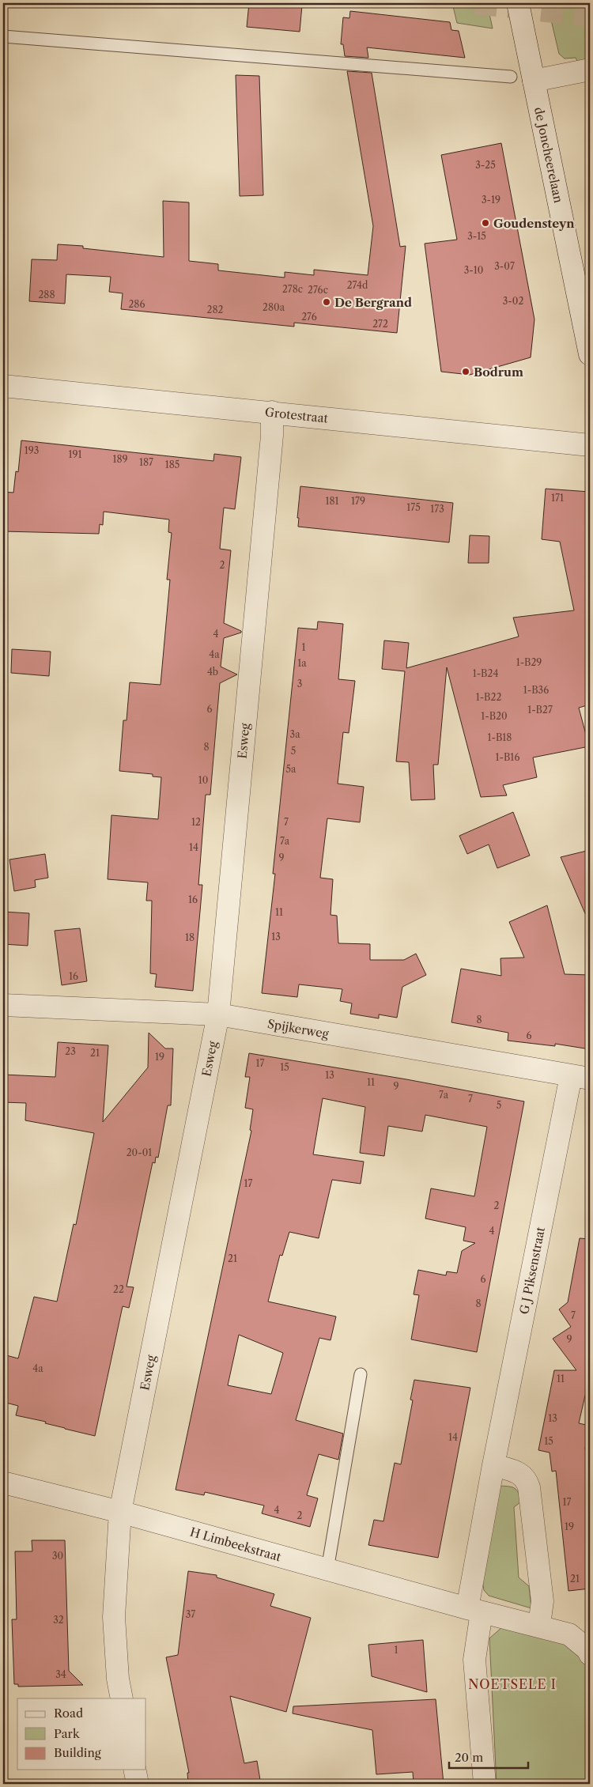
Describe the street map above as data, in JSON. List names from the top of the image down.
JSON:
{
  "streets": {
    "street": [
      "de Joncheerelaan",
      "Grotestraat",
      "Esweg",
      "Spijkerweg",
      "G J Piksenstraat",
      "H Limbeekstraat"
    ]
  },
  "crossings": [
    ["Grotestraat", "Esweg"],
    ["Esweg", "Spijkerweg"],
    ["Esweg", "H Limbeekstraat"],
    ["Spijkerweg", "G J Piksenstraat"],
    ["G J Piksenstraat", "H Limbeekstraat"]
  ],
  "districts": ["NOETSELE I"],
  "places": ["Goudensteyn", "De Bergrand", "Bodrum"],
  "house_numbers": [
    "3-25",
    "3-19",
    "3-15",
    "3-07",
    "3-10",
    "274d",
    "278c",
    "276c",
    "288",
    "3-02",
    "286",
    "280a",
    "282",
    "276",
    "272",
    "193",
    "191",
    "189",
    "187",
    "185",
    "171",
    "181",
    "179",
    "175",
    "173",
    "2",
    "4",
    "1",
    "4a",
    "1-B29",
    "1a",
    "4b",
    "1-B24",
    "3",
    "1-B36",
    "1-B22",
    "6",
    "1-B27",
    "1-B20",
    "3a",
    "1-B18",
    "8",
    "5",
    "1-B16",
    "5a",
    "10",
    "12",
    "7",
    "7a",
    "14",
    "9",
    "16",
    "11",
    "13",
    "18",
    "16",
    "8",
    "6",
    "23",
    "21",
    "19",
    "17",
    "15",
    "13",
    "11",
    "9",
    "7a",
    "7",
    "5",
    "20-01",
    "17",
    "2",
    "4",
    "21",
    "6",
    "22",
    "8",
    "7",
    "9",
    "4a",
    "11",
    "13",
    "14",
    "15",
    "17",
    "4",
    "2",
    "19",
    "30",
    "21",
    "37",
    "32",
    "1",
    "34"
  ],
  "legend": ["Road", "Park", "Building"],
  "scale_bar": "20 m"
}
